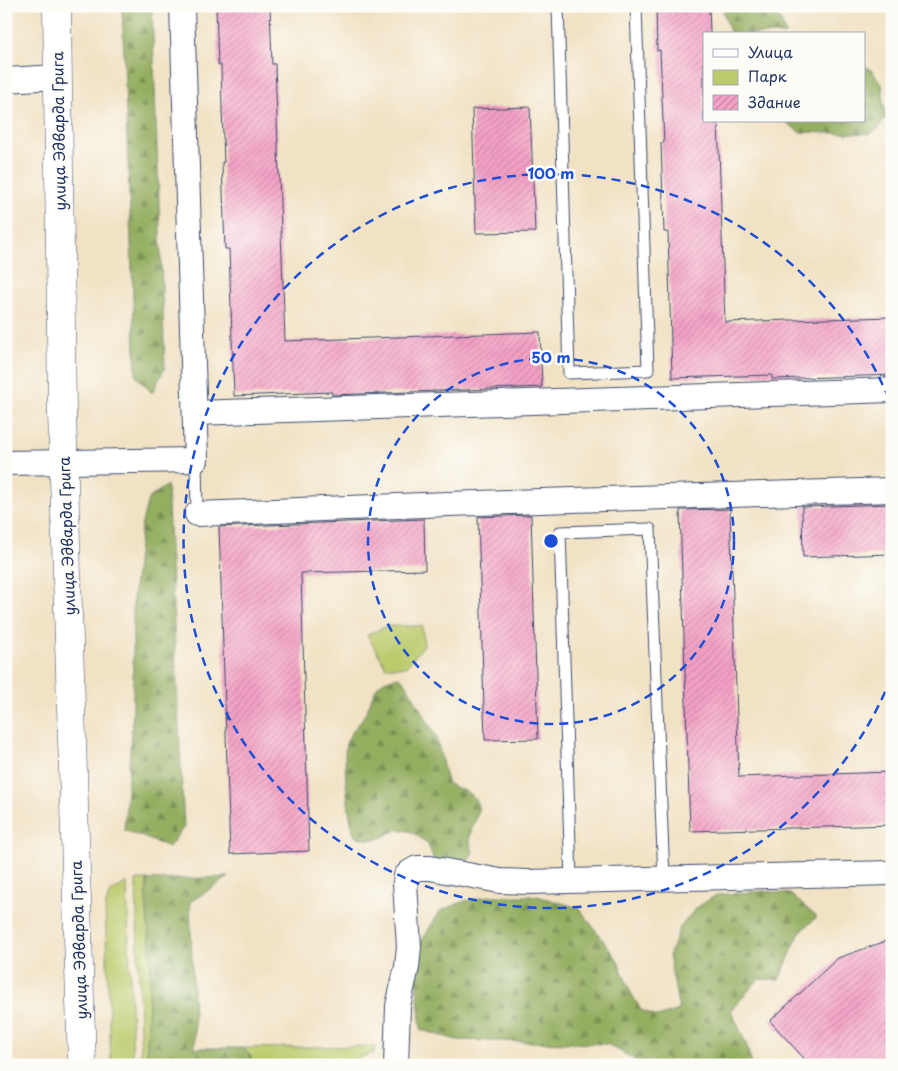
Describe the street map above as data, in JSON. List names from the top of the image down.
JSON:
{
  "streets": {
    "street": ["улица Эдварда Грига"]
  },
  "legend": ["Улица", "Парк", "Здание"],
  "rings": ["100 m", "50 m"]
}
